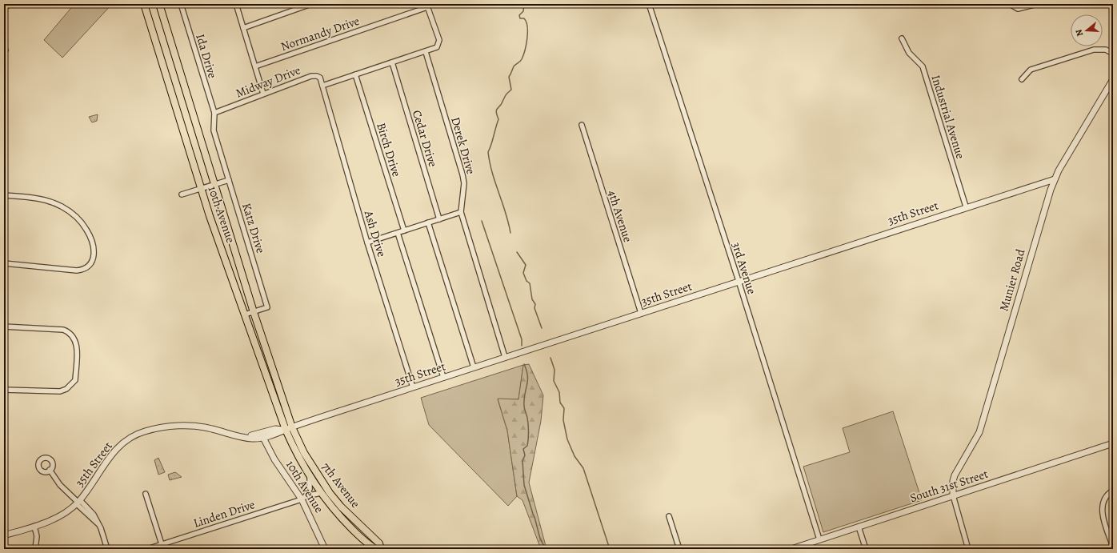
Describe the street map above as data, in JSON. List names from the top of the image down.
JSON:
{
  "streets": {
    "main road": ["10th Avenue", "7th Avenue"],
    "street": [
      "Normandy Drive",
      "Ida Drive",
      "Midway Drive",
      "Industrial Avenue",
      "Cedar Drive",
      "Derek Drive",
      "Birch Drive",
      "35th Street",
      "4th Avenue",
      "Katz Drive",
      "Ash Drive",
      "3rd Avenue",
      "Munier Road",
      "South 31st Street",
      "Linden Drive"
    ]
  },
  "crossings": [
    ["Ida Drive", "Midway Drive"],
    ["Midway Drive", "Ash Drive"],
    ["Industrial Avenue", "35th Street"],
    ["Derek Drive", "35th Street"],
    ["35th Street", "10th Avenue"],
    ["35th Street", "4th Avenue"],
    ["35th Street", "Ash Drive"],
    ["35th Street", "3rd Avenue"],
    ["35th Street", "Munier Road"],
    ["35th Street", "7th Avenue"],
    ["10th Avenue", "Katz Drive"],
    ["10th Avenue", "7th Avenue"],
    ["10th Avenue", "Linden Drive"],
    ["3rd Avenue", "South 31st Street"],
    ["Munier Road", "South 31st Street"],
    ["7th Avenue", "Linden Drive"]
  ],
  "north": "left"
}
